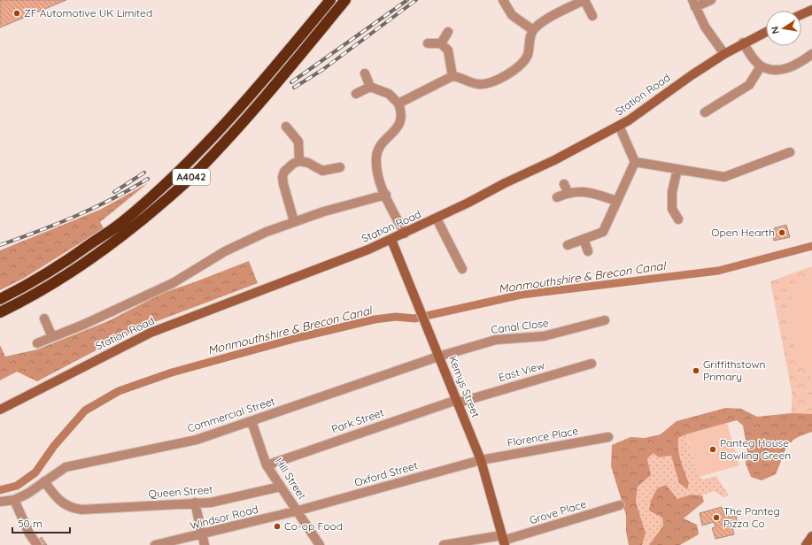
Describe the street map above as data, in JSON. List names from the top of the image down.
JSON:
{
  "streets": {
    "highway": ["A4042"],
    "street": [
      "Station Road",
      "Canal Close",
      "East View",
      "Kemys Street",
      "Commercial Street",
      "Park Street",
      "Florence Place",
      "Oxford Street",
      "Hill Street",
      "Queen Street",
      "Grove Place",
      "Windsor Road"
    ]
  },
  "crossings": [
    ["Station Road", "Kemys Street"],
    ["Canal Close", "Kemys Street"],
    ["Canal Close", "Commercial Street"],
    ["East View", "Kemys Street"],
    ["East View", "Park Street"],
    ["Kemys Street", "Commercial Street"],
    ["Kemys Street", "Park Street"],
    ["Kemys Street", "Florence Place"],
    ["Kemys Street", "Oxford Street"],
    ["Kemys Street", "Grove Place"],
    ["Commercial Street", "Hill Street"],
    ["Commercial Street", "Queen Street"],
    ["Park Street", "Hill Street"],
    ["Florence Place", "Oxford Street"],
    ["Oxford Street", "Hill Street"],
    ["Oxford Street", "Windsor Road"],
    ["Hill Street", "Queen Street"],
    ["Hill Street", "Windsor Road"]
  ],
  "water": ["Monmouthshire & Brecon Canal"],
  "places": [
    "ZF Automotive UK Limited",
    "Open Hearth",
    "Griffithstown Primary",
    "Panteg House Bowling Green",
    "The Panteg Pizza Co",
    "Co-op Food"
  ],
  "scale_bar": "50 m",
  "north": "left"
}
